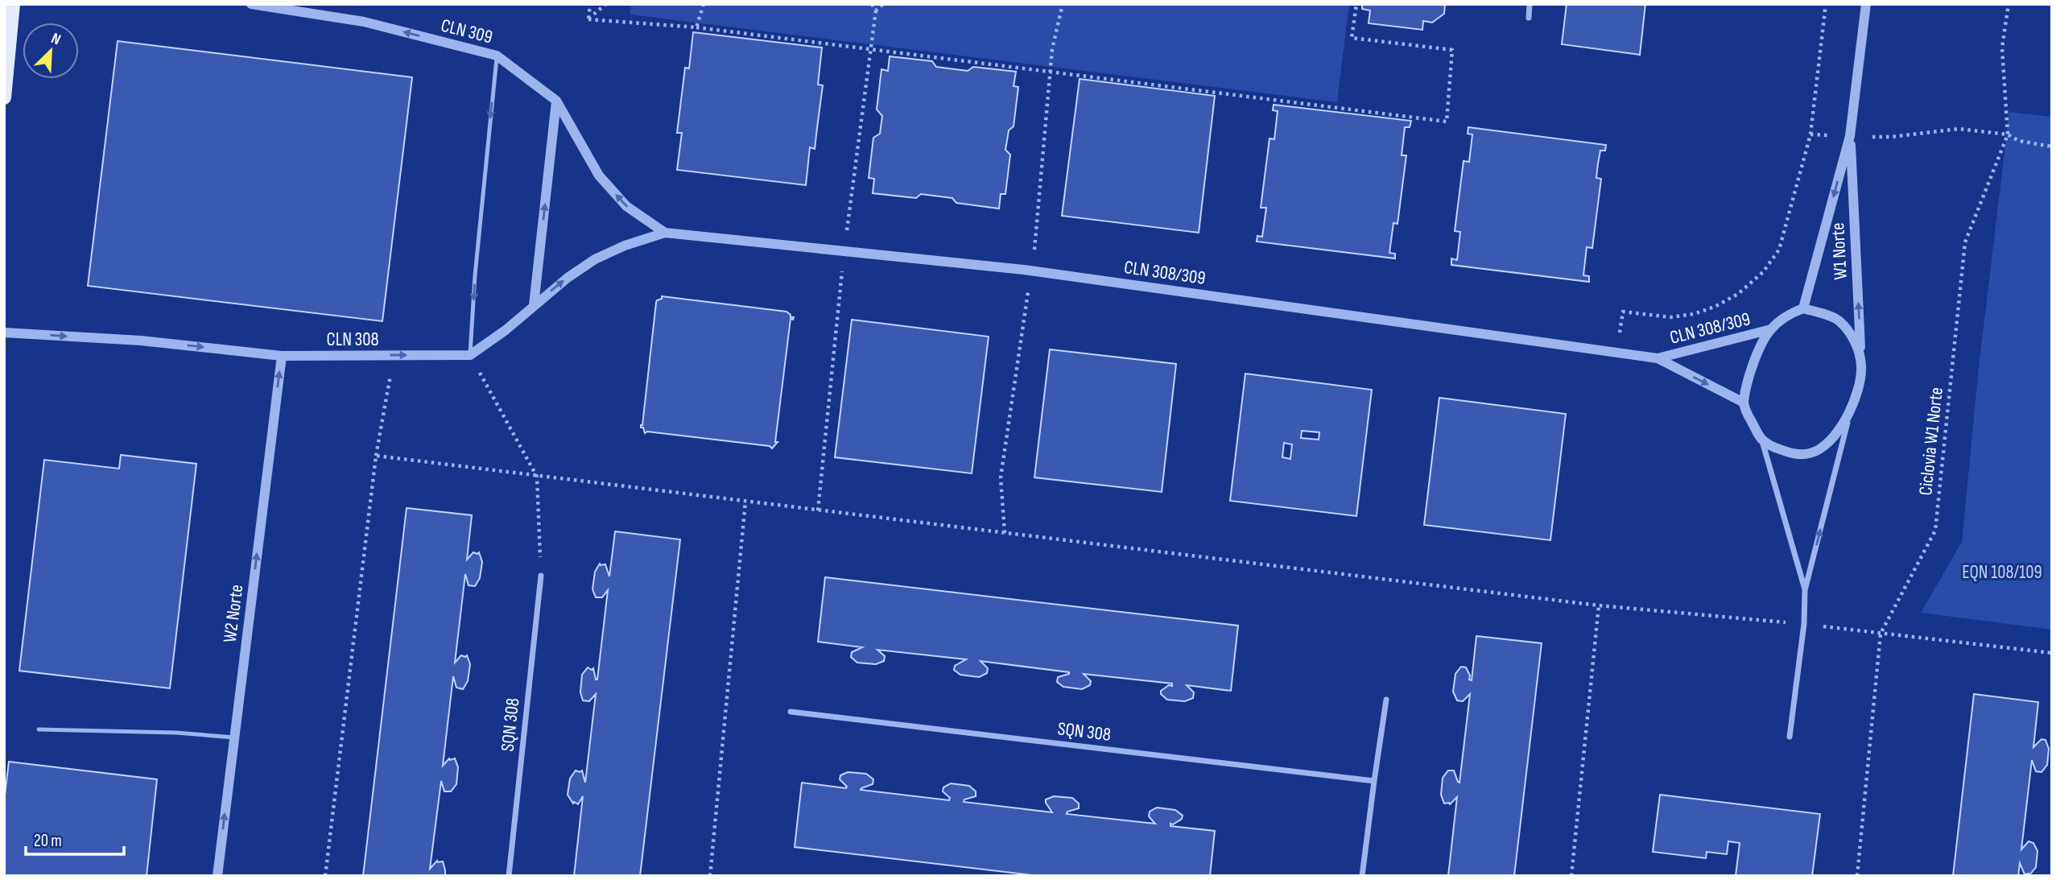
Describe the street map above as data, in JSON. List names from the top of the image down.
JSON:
{
  "streets": {
    "street": [
      "CLN 309",
      "W1 Norte",
      "CLN 308/309",
      "CLN 308",
      "W2 Norte",
      "SQN 308"
    ],
    "path": ["Ciclovia W1 Norte"]
  },
  "crossings": [
    ["CLN 309", "CLN 308/309"],
    ["W1 Norte", "CLN 308/309"],
    ["CLN 308", "W2 Norte"]
  ],
  "one_way": ["CLN 309", "CLN 308", "W2 Norte"],
  "parks": ["EQN 108/109"],
  "scale_bar": "20 m",
  "north": "top right"
}
